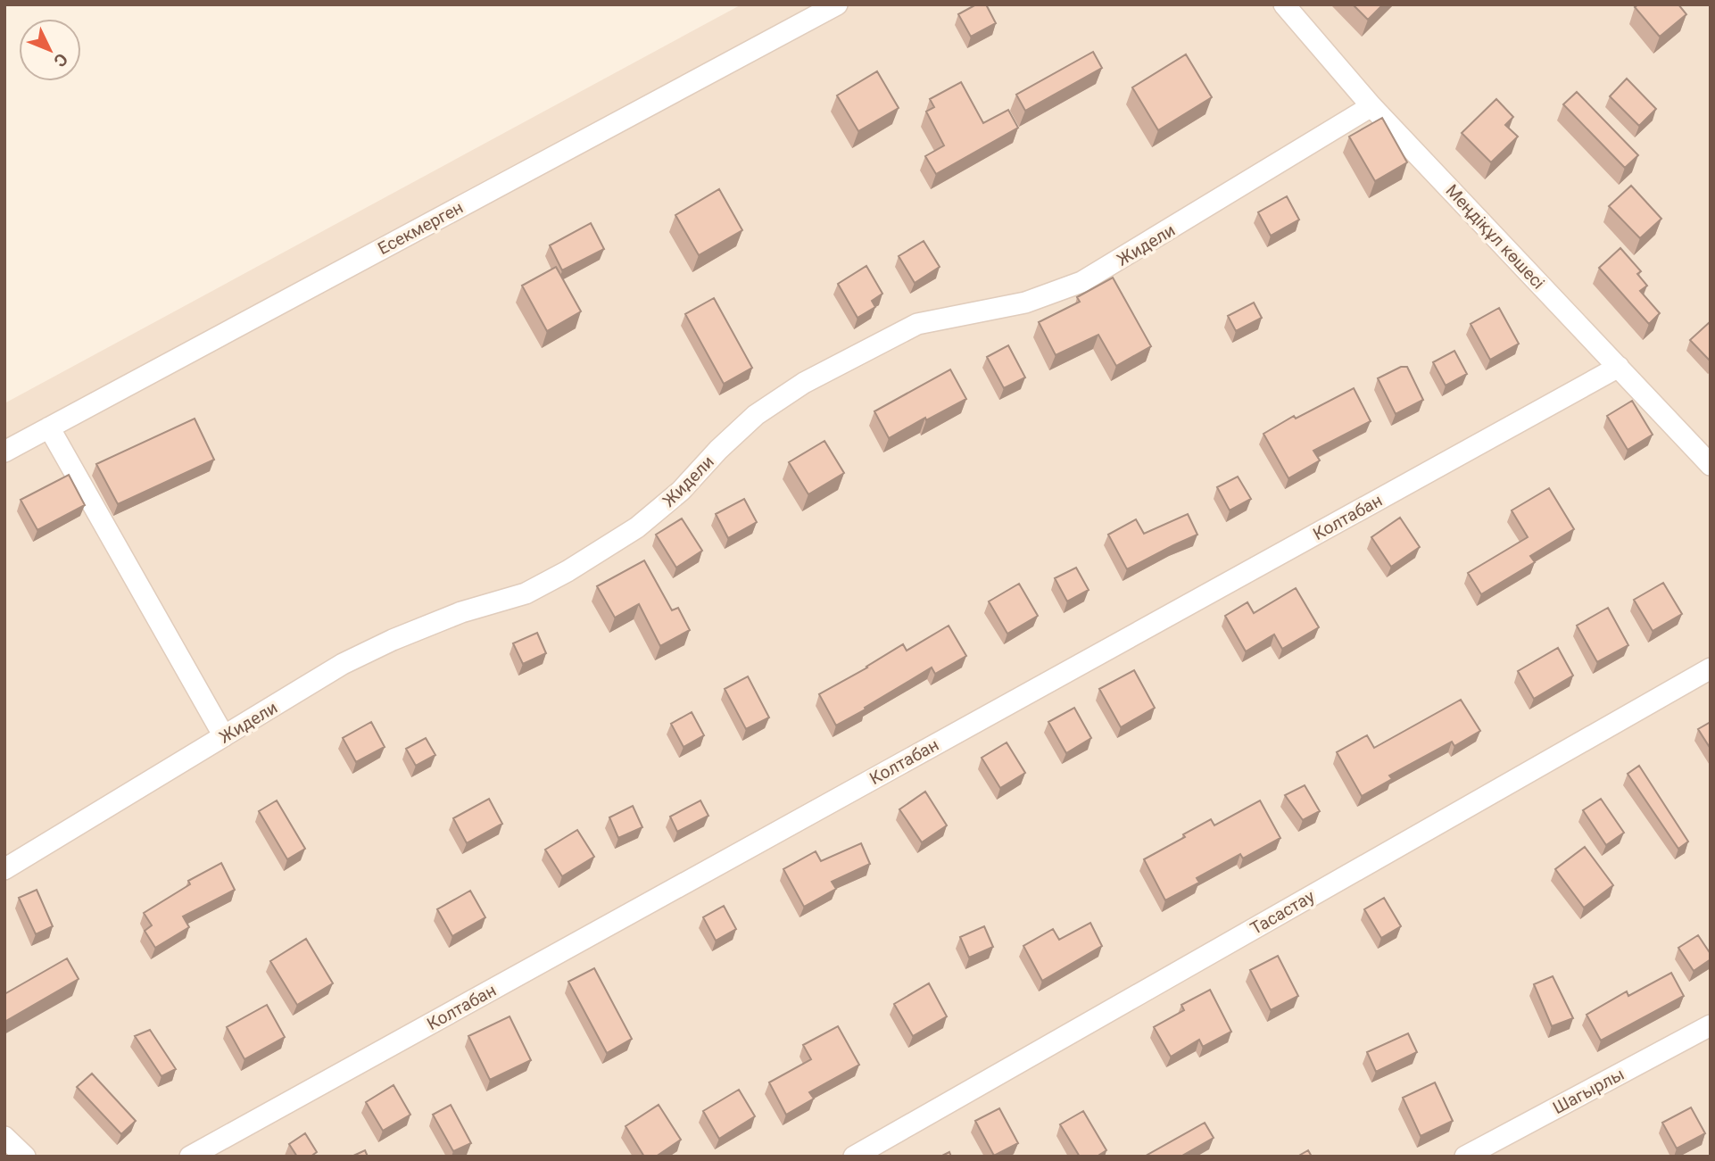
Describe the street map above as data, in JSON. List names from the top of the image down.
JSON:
{
  "streets": {
    "street": [
      "Eсекмерген",
      "Меңдіқұл көшесі",
      "Жидели",
      "Колтабан",
      "Тасастау",
      "Шагырлы"
    ]
  },
  "crossings": [
    ["Меңдіқұл көшесі", "Жидели"],
    ["Меңдіқұл көшесі", "Колтабан"]
  ],
  "north": "bottom right"
}
